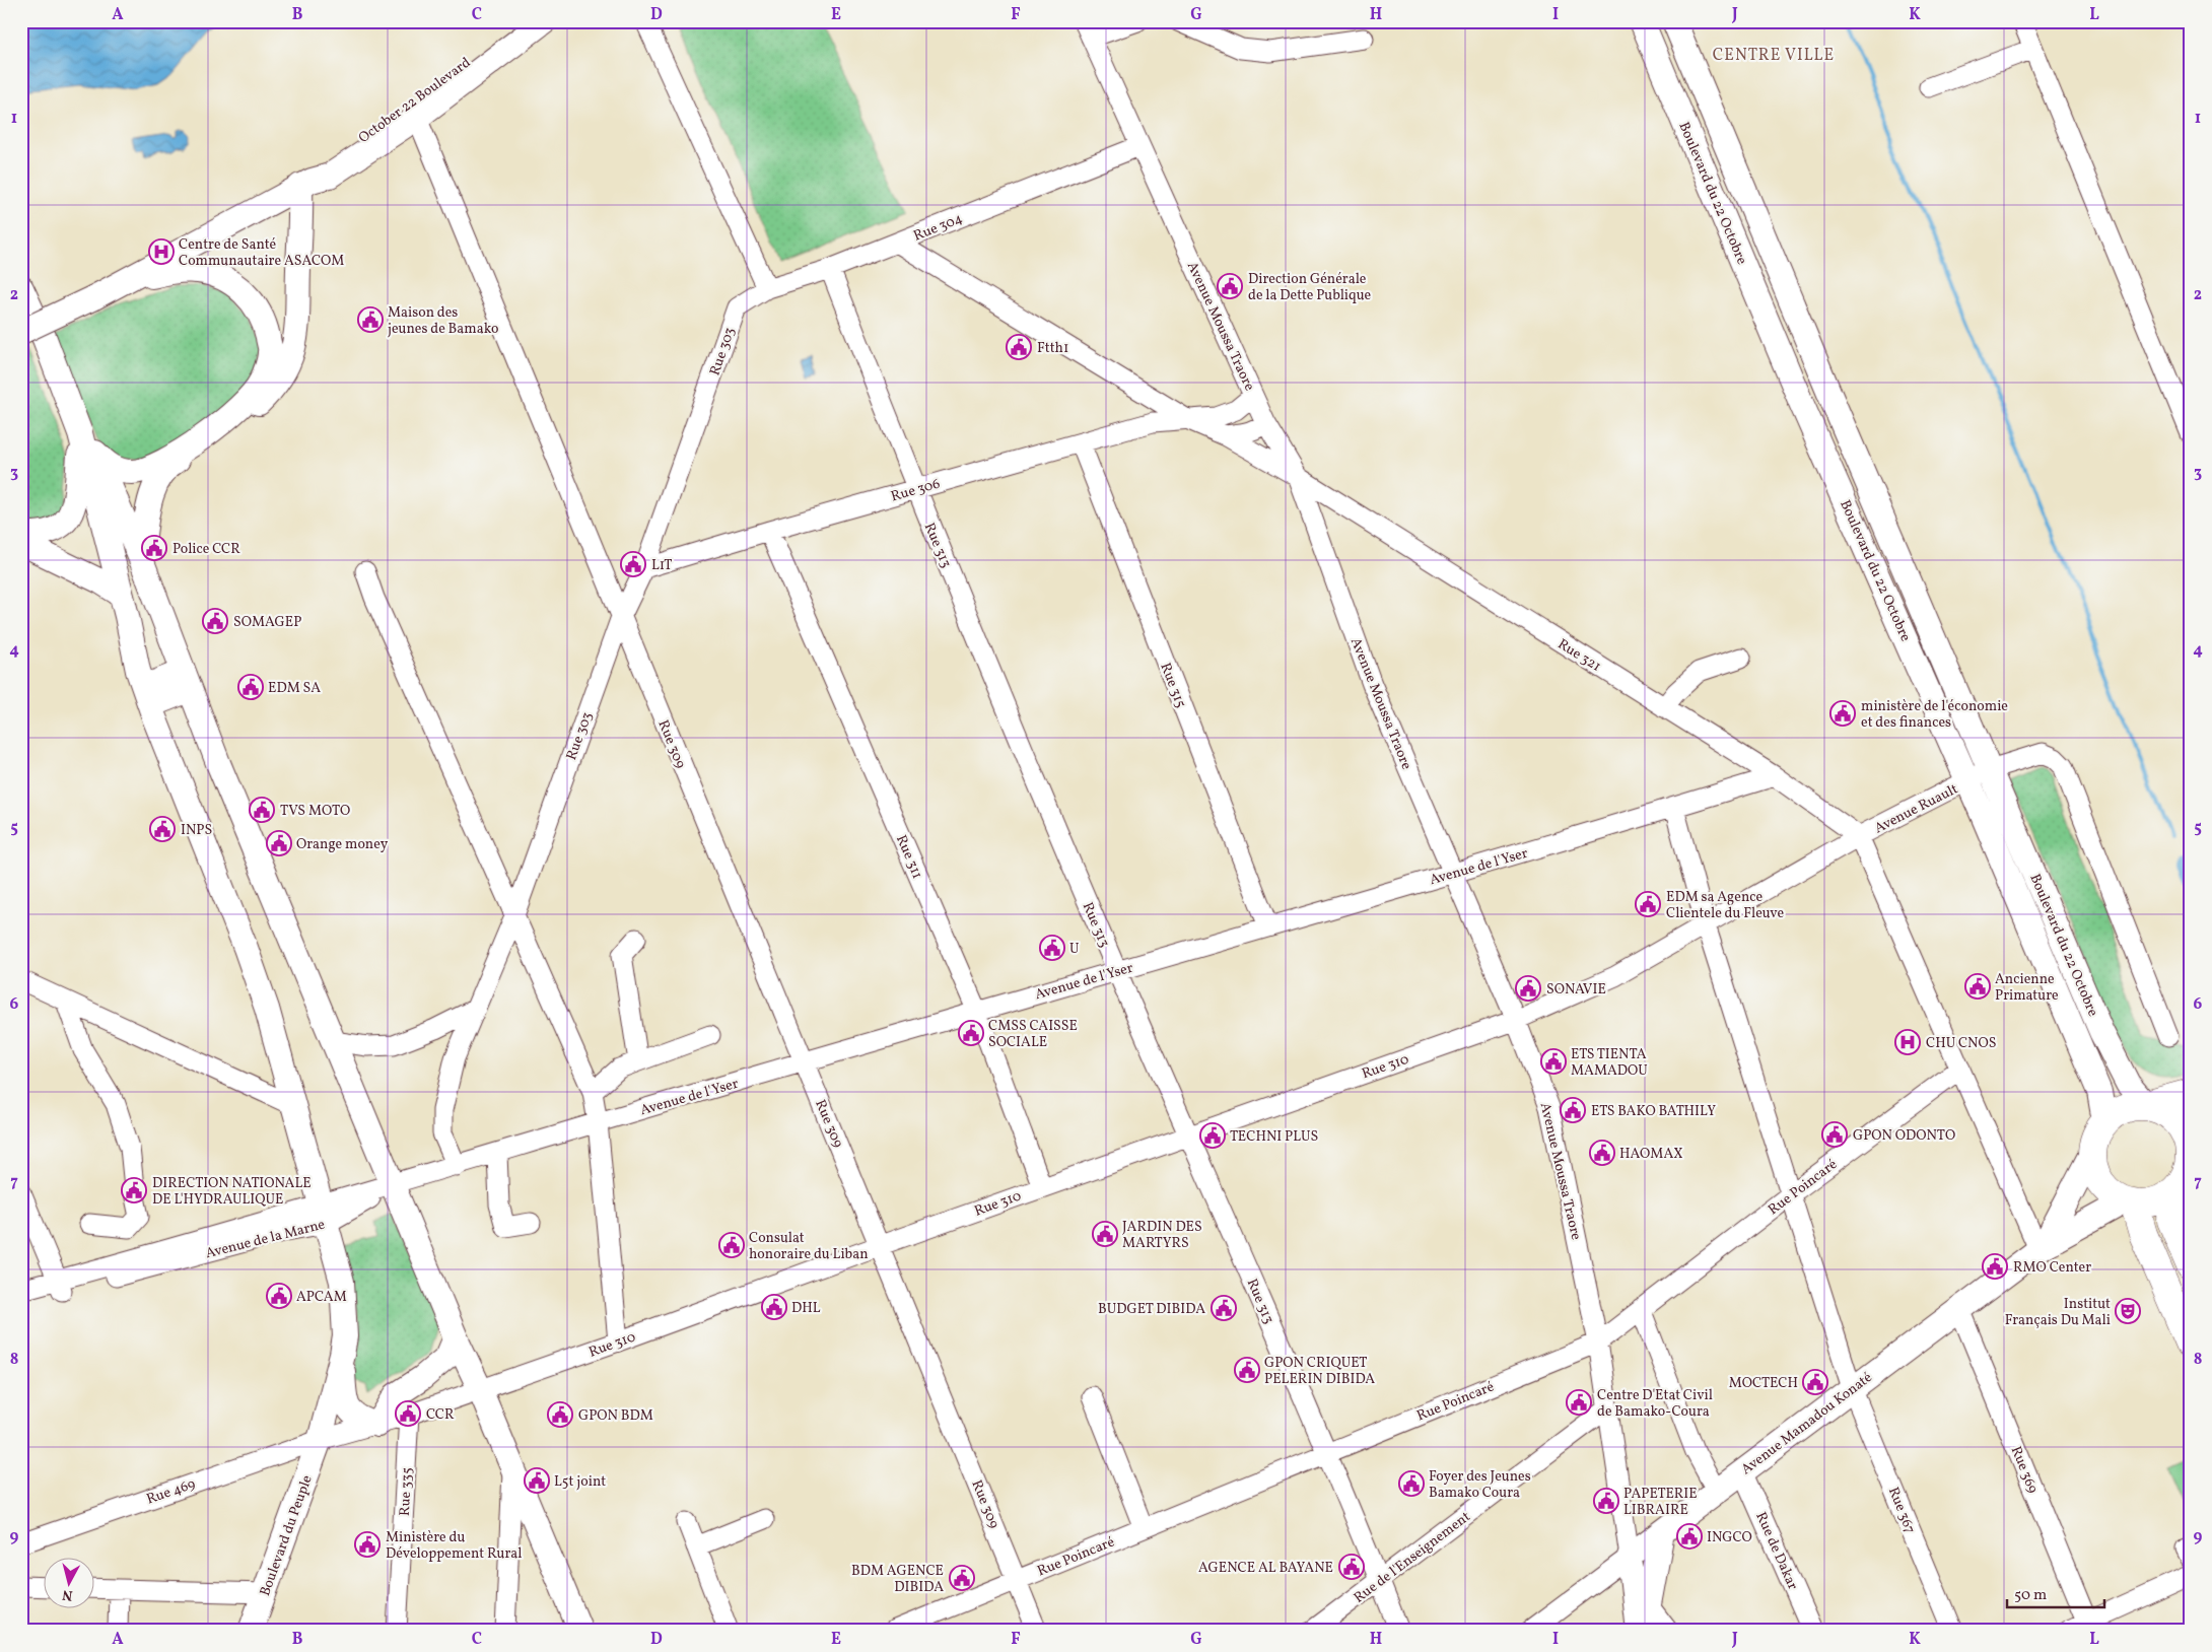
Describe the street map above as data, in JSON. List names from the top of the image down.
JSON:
{
  "streets": {
    "main road": [
      "October 22 Boulevard",
      "Boulevard du 22 Octobre",
      "Avenue Mamadou Konaté",
      "Boulevard du Peuple"
    ],
    "street": [
      "Rue 304",
      "Avenue Moussa Traore",
      "Rue 303",
      "Rue 306",
      "Rue 313",
      "Rue 321",
      "Rue 315",
      "Rue 309",
      "Avenue Ruault",
      "Rue 311",
      "Avenue de l'Yser",
      "Rue 310",
      "Rue Poincaré",
      "Avenue de la Marne",
      "Rue 369",
      "Rue 469",
      "Rue 335",
      "Rue 367",
      "Rue de Dakar",
      "Rue de l'Enseignement"
    ]
  },
  "crossings": [
    ["Boulevard du 22 Octobre", "Avenue Ruault"],
    ["Boulevard du 22 Octobre", "Avenue Mamadou Konaté"],
    ["Rue 304", "Avenue Moussa Traore"],
    ["Rue 304", "Rue 303"],
    ["Rue 304", "Rue 313"],
    ["Rue 304", "Rue 321"],
    ["Avenue Moussa Traore", "Rue 306"],
    ["Avenue Moussa Traore", "Rue 321"],
    ["Avenue Moussa Traore", "Avenue Ruault"],
    ["Avenue Moussa Traore", "Avenue de l'Yser"],
    ["Avenue Moussa Traore", "Rue 310"],
    ["Avenue Moussa Traore", "Rue Poincaré"],
    ["Avenue Moussa Traore", "Avenue Mamadou Konaté"],
    ["Avenue Moussa Traore", "Rue de l'Enseignement"],
    ["Rue 303", "Rue 306"],
    ["Rue 303", "Rue 309"],
    ["Rue 303", "Avenue de l'Yser"],
    ["Rue 306", "Rue 313"],
    ["Rue 306", "Rue 321"],
    ["Rue 306", "Rue 315"],
    ["Rue 306", "Rue 311"],
    ["Rue 313", "Avenue de l'Yser"],
    ["Rue 313", "Rue 310"],
    ["Rue 313", "Rue Poincaré"],
    ["Rue 313", "Rue de l'Enseignement"],
    ["Rue 321", "Avenue Ruault"],
    ["Rue 321", "Avenue de l'Yser"],
    ["Rue 315", "Avenue de l'Yser"],
    ["Rue 309", "Avenue de l'Yser"],
    ["Rue 309", "Rue 310"],
    ["Rue 309", "Rue Poincaré"],
    ["Avenue Ruault", "Rue 310"],
    ["Avenue Ruault", "Rue 367"],
    ["Rue 311", "Avenue de l'Yser"],
    ["Rue 311", "Rue 310"],
    ["Avenue de l'Yser", "Avenue de la Marne"],
    ["Avenue de l'Yser", "Rue 367"],
    ["Rue 310", "Rue 469"],
    ["Rue 310", "Rue 335"],
    ["Rue Poincaré", "Rue 367"],
    ["Avenue Mamadou Konaté", "Rue 369"],
    ["Avenue Mamadou Konaté", "Rue 367"],
    ["Avenue Mamadou Konaté", "Rue de Dakar"],
    ["Rue 469", "Rue 335"],
    ["Rue 469", "Boulevard du Peuple"]
  ],
  "districts": ["CENTRE VILLE"],
  "places": {
    "hospital": ["Centre de Santé Communautaire ASACOM", "CHU CNOS"],
    "public building": [
      "Direction Générale de la Dette Publique",
      "Maison des jeunes de Bamako",
      "Ftth1",
      "Police CCR",
      "L1T",
      "SOMAGEP",
      "EDM SA",
      "ministère de l'économie et des finances",
      "TVS MOTO",
      "INPS",
      "Orange money",
      "EDM sa Agence Clientele du Fleuve",
      "U",
      "Ancienne Primature",
      "SONAVIE",
      "CMSS CAISSE SOCIALE",
      "ETS TIENTA MAMADOU",
      "ETS BAKO BATHILY",
      "GPON ODONTO",
      "TECHNI PLUS",
      "HAOMAX",
      "DIRECTION NATIONALE DE L'HYDRAULIQUE",
      "JARDIN DES MARTYRS",
      "Consulat honoraire du Liban",
      "RMO Center",
      "APCAM",
      "DHL",
      "BUDGET DIBIDA",
      "GPON CRIQUET PELERIN DIBIDA",
      "MOCTECH",
      "Centre D'Etat Civil de Bamako-Coura",
      "CCR",
      "GPON BDM",
      "L5t joint",
      "Foyer des Jeunes Bamako Coura",
      "PAPETERIE LIBRAIRE",
      "INGCO",
      "Ministère du Développement Rural",
      "AGENCE AL BAYANE",
      "BDM AGENCE DIBIDA"
    ],
    "theatre": ["Institut Français Du Mali"]
  },
  "scale_bar": "50 m",
  "north": "bottom",
  "grid": {
    "columns": [
      "A",
      "B",
      "C",
      "D",
      "E",
      "F",
      "G",
      "H",
      "I",
      "J",
      "K",
      "L"
    ],
    "rows": [
      "1",
      "2",
      "3",
      "4",
      "5",
      "6",
      "7",
      "8",
      "9"
    ]
  }
}
